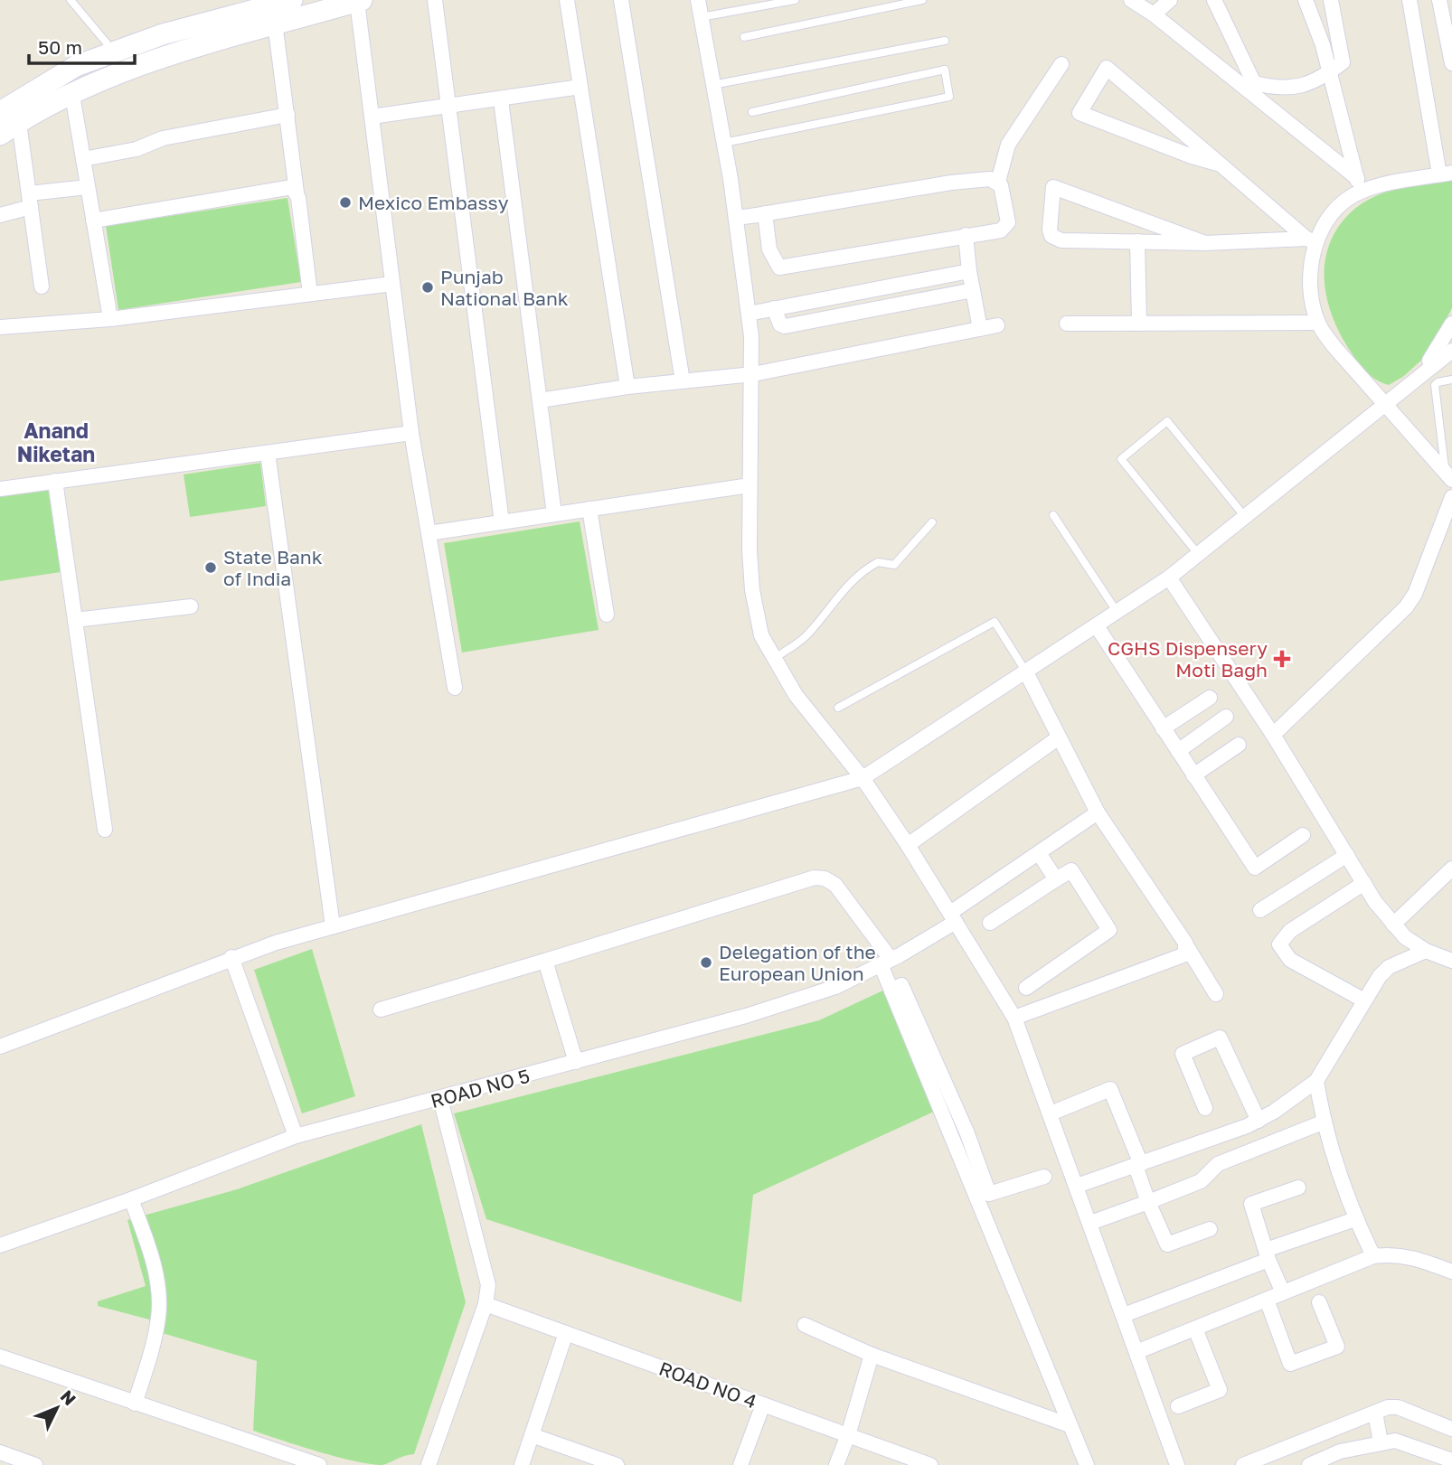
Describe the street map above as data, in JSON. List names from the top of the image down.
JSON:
{
  "streets": {
    "street": ["ROAD NO 5", "ROAD NO 4"]
  },
  "districts": ["Anand Niketan"],
  "places": {
    "other": [
      "Mexico Embassy",
      "Punjab National Bank",
      "State Bank of India",
      "Delegation of the European Union"
    ],
    "health": ["CGHS Dispensery Moti Bagh"]
  },
  "scale_bar": "50 m",
  "north": "top right"
}
